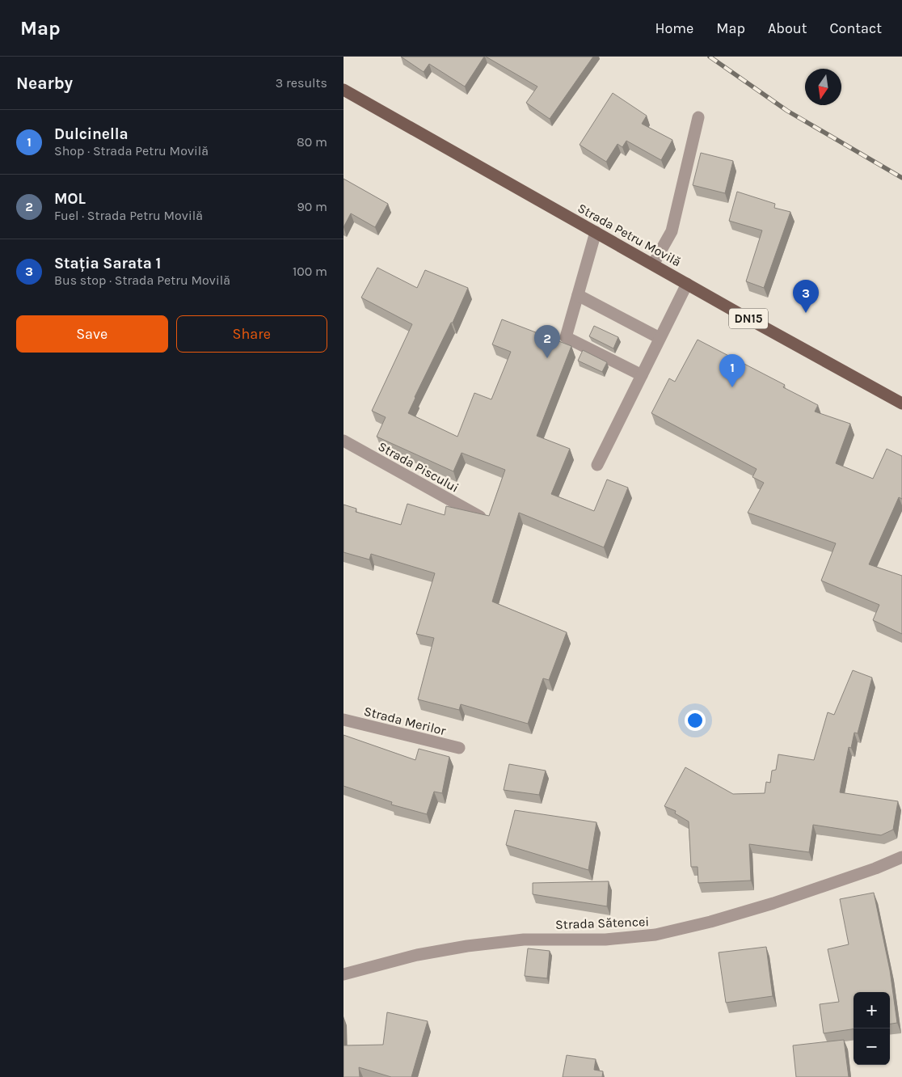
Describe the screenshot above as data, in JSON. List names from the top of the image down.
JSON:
{
  "streets": {
    "main road": ["Strada Petru Movilă", "DN15"],
    "street": ["Strada Piscului", "Strada Merilor", "Strada Sătencei"]
  },
  "north": "bottom",
  "page": {
    "header": "Map",
    "nav": [
      "Home",
      "Map",
      "About",
      "Contact"
    ],
    "heading": ["Nearby", "3 results"],
    "list": [
      {
        "mark": "1",
        "name": "Dulcinella",
        "note": "Shop · Strada Petru Movilă",
        "value": "80 m"
      },
      {
        "mark": "2",
        "name": "MOL",
        "note": "Fuel · Strada Petru Movilă",
        "value": "90 m"
      },
      {
        "mark": "3",
        "name": "Stația Sarata 1",
        "note": "Bus stop · Strada Petru Movilă",
        "value": "100 m"
      }
    ],
    "pins": ["3", "2", "1"],
    "buttons": ["Save", "Share"],
    "map_buttons": ["+", "−"]
  }
}
